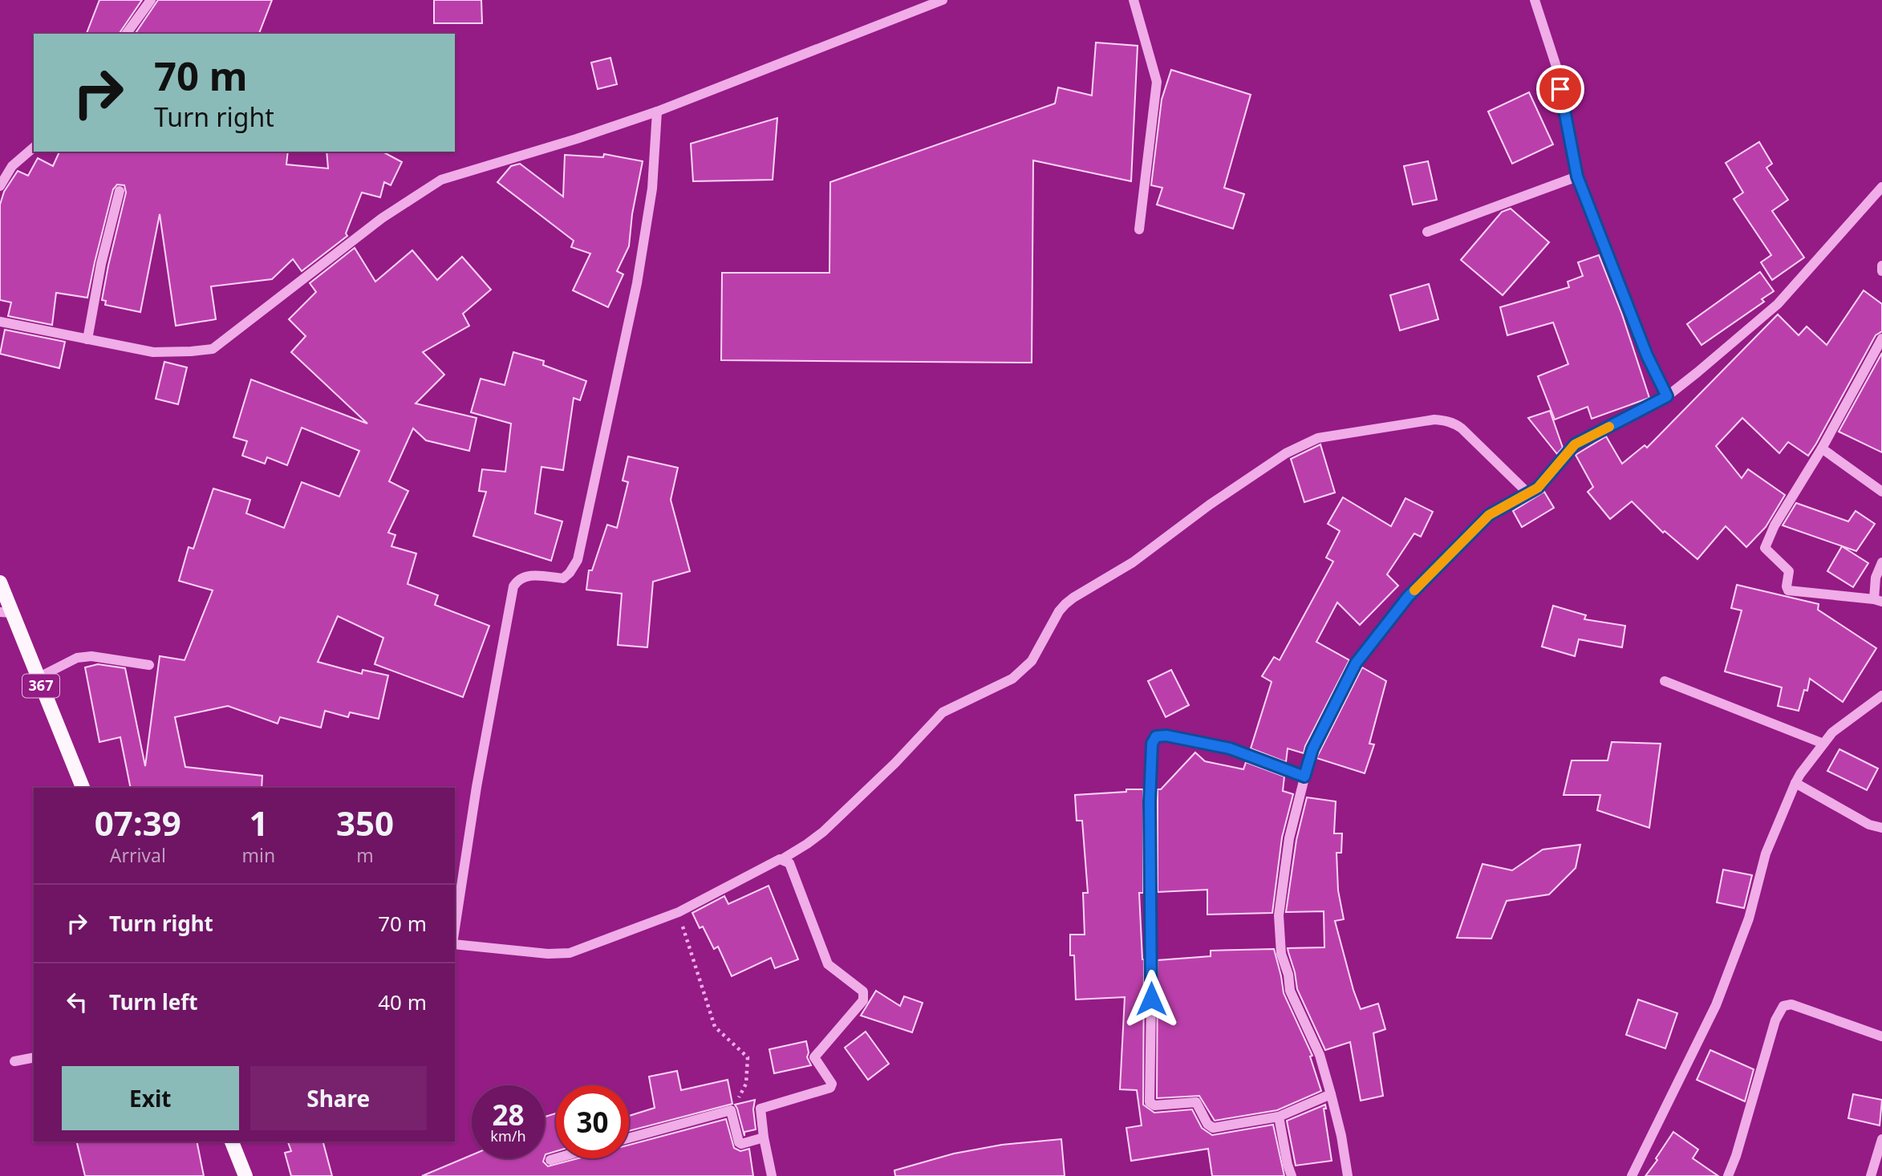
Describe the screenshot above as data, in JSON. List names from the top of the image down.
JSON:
{
  "streets": {
    "main road": ["367"]
  },
  "page": {
    "turn": ["70 m", "Turn right"],
    "eta": [
      "07:39",
      "Arrival",
      "1",
      "min",
      "350",
      "m"
    ],
    "list": [
      {
        "name": "Turn right",
        "value": "70 m"
      },
      {
        "name": "Turn left",
        "value": "40 m"
      }
    ],
    "buttons": ["Exit", "Share"],
    "speed": "28 km/h",
    "limit": "30"
  }
}
